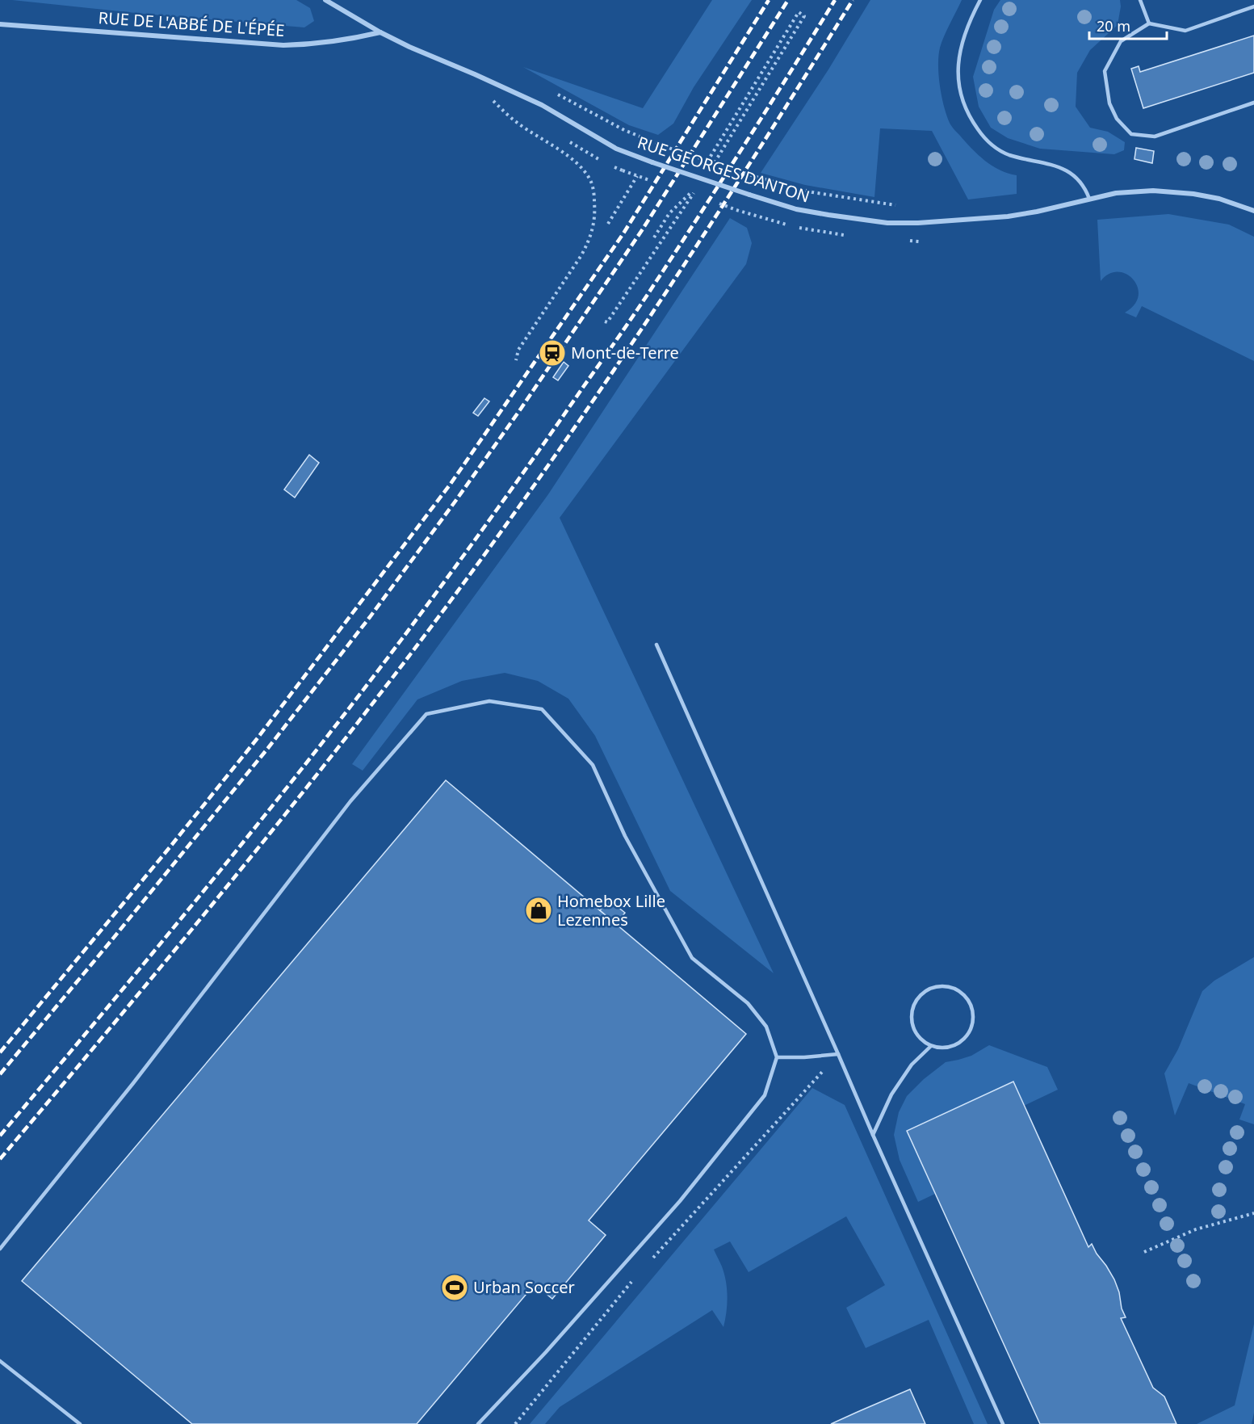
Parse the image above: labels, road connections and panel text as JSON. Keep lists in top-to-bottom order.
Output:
{
  "streets": {
    "street": ["RUE DE L'ABBÉ DE L'ÉPÉE", "RUE GEORGES DANTON"]
  },
  "crossings": [
    ["RUE DE L'ABBÉ DE L'ÉPÉE", "RUE GEORGES DANTON"]
  ],
  "places": {
    "station": ["Mont-de-Terre"],
    "shop": ["Homebox Lille Lezennes"],
    "sports": ["Urban Soccer"]
  },
  "scale_bar": "20 m"
}
